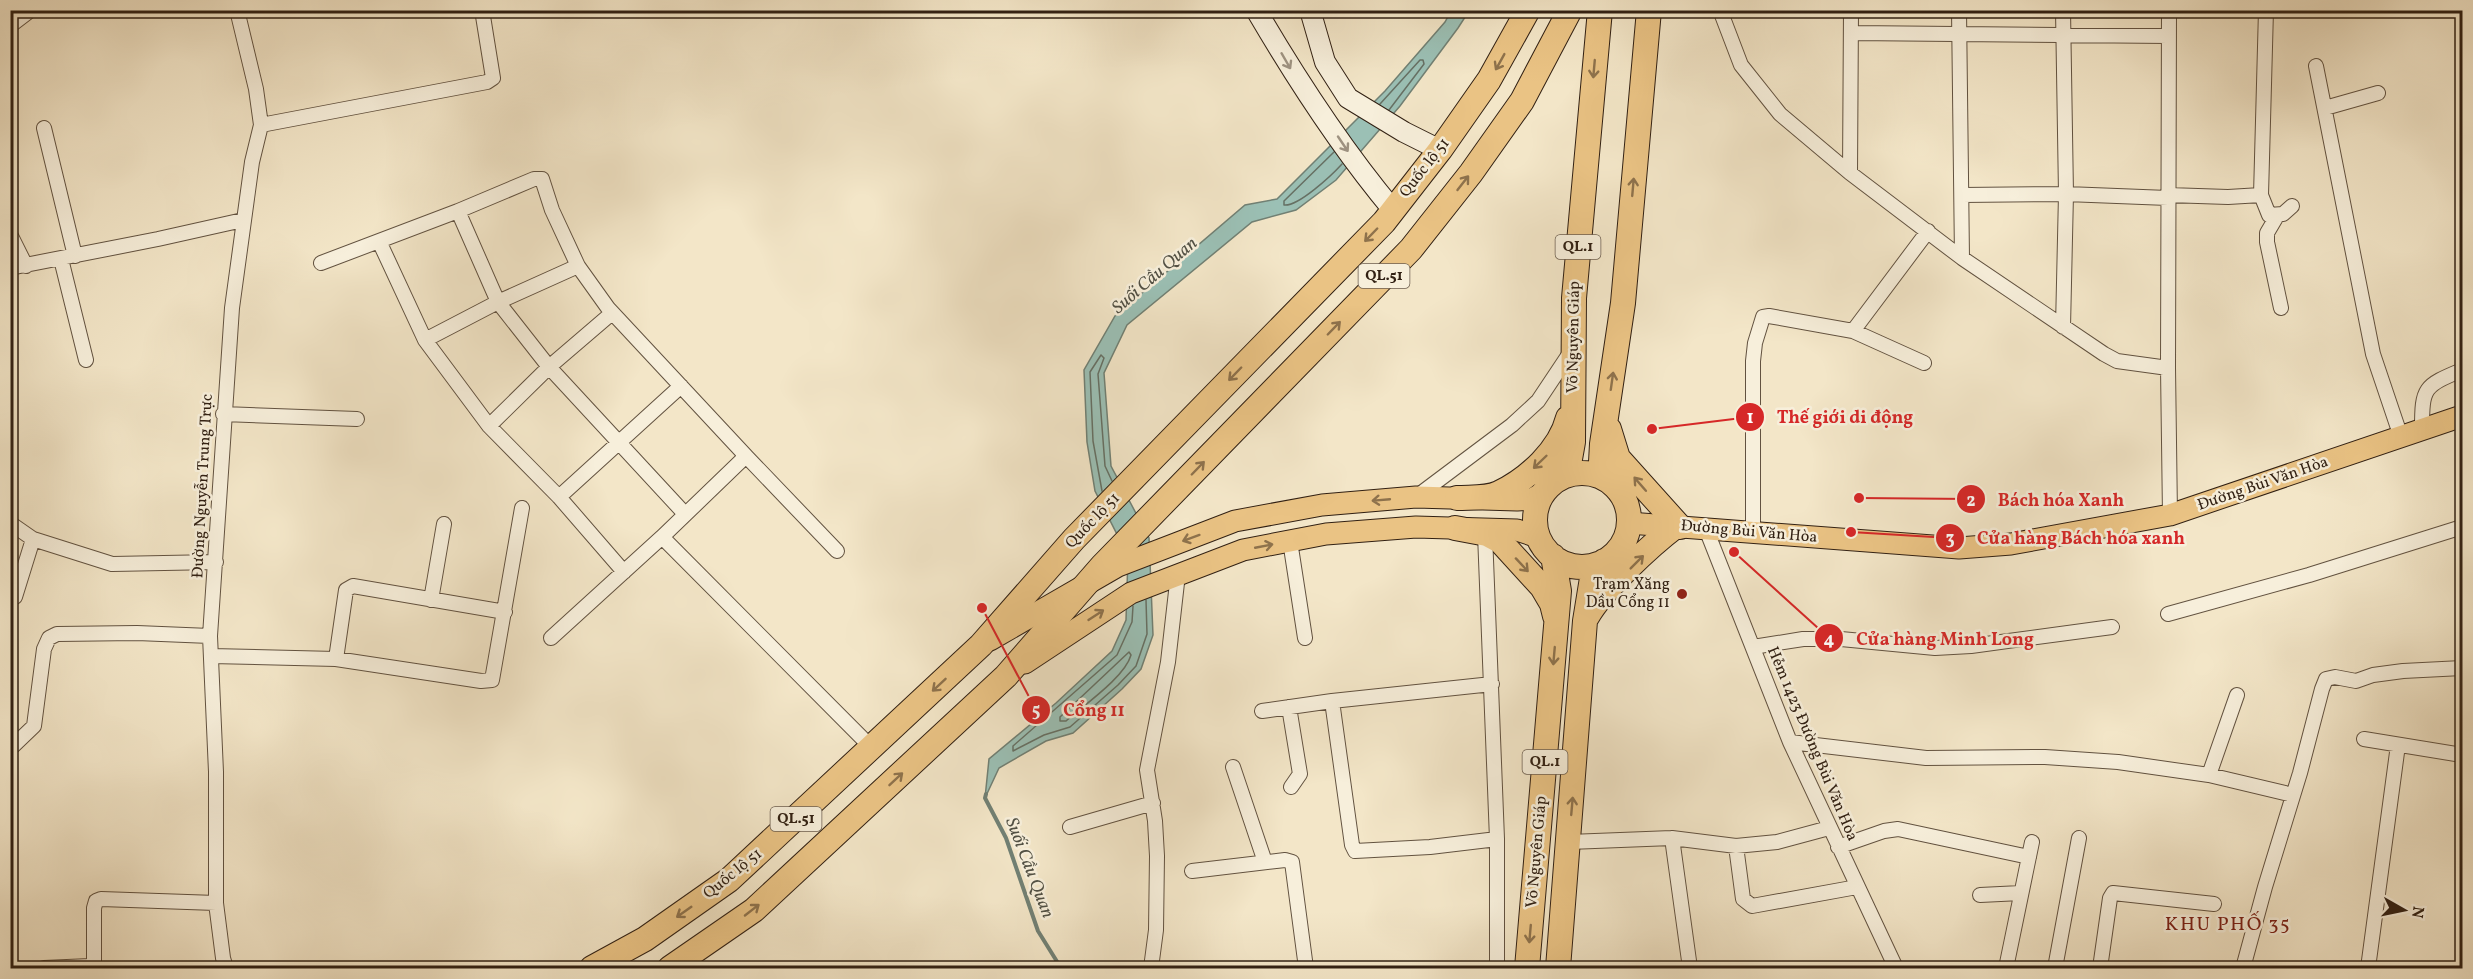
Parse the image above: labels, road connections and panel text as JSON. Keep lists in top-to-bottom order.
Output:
{
  "streets": {
    "highway": [
      "Quốc lộ 51",
      "QL.1",
      "QL.51",
      "Võ Nguyên Giáp"
    ],
    "main road": ["Đường Bùi Văn Hòa"],
    "street": ["Đường Nguyễn Trung Trực", "Hẻm 1423 Đường Bùi Văn Hòa"]
  },
  "crossings": [
    ["QL.1", "Võ Nguyên Giáp"],
    ["QL.1", "Đường Bùi Văn Hòa"],
    ["Võ Nguyên Giáp", "Đường Bùi Văn Hòa"],
    ["Đường Bùi Văn Hòa", "Hẻm 1423 Đường Bùi Văn Hòa"]
  ],
  "districts": ["KHU PHỐ 35"],
  "water": ["Suối Cầu Quan"],
  "places": [
    "Thế giới di động",
    "Bách hóa Xanh",
    "Cửa hàng Bách hóa xanh",
    "Cửa hàng Minh Long",
    "Trạm Xăng Dầu Cổng 11",
    "Cổng 11"
  ],
  "north": "right"
}
